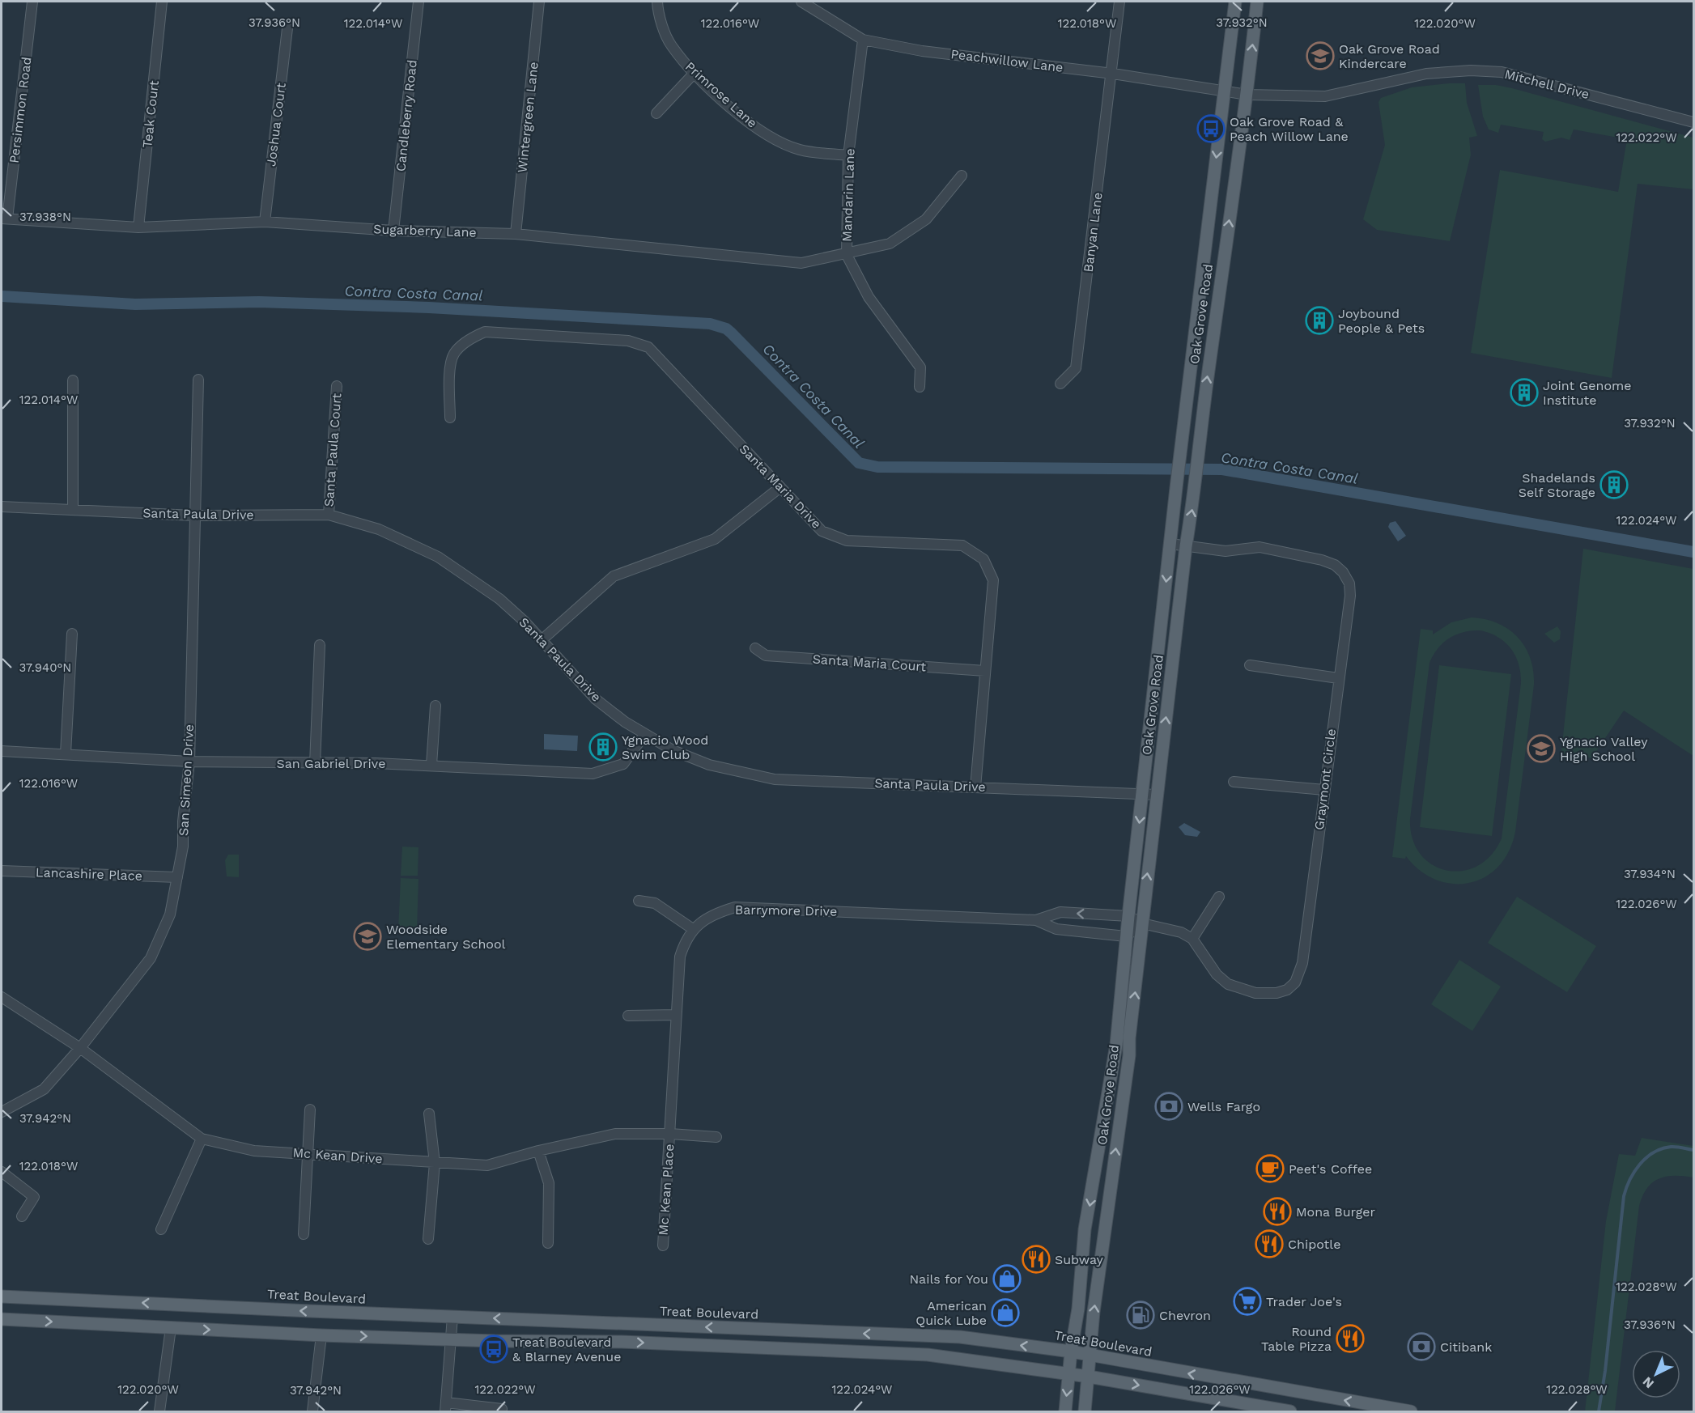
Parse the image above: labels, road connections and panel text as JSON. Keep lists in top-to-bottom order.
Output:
{
  "streets": {
    "main road": ["Oak Grove Road", "Treat Boulevard"],
    "street": [
      "Peachwillow Lane",
      "Mitchell Drive",
      "Primrose Lane",
      "Persimmon Road",
      "Teak Court",
      "Candleberry Road",
      "Wintergreen Lane",
      "Joshua Court",
      "Mandarin Lane",
      "Sugarberry Lane",
      "Banyan Lane",
      "Santa Paula Court",
      "Santa Maria Drive",
      "Santa Paula Drive",
      "Santa Maria Court",
      "San Gabriel Drive",
      "Graymont Circle",
      "San Simeon Drive",
      "Lancashire Place",
      "Barrymore Drive",
      "Mc Kean Drive",
      "Mc Kean Place"
    ]
  },
  "crossings": [
    ["Peachwillow Lane", "Mitchell Drive"],
    ["Peachwillow Lane", "Mandarin Lane"],
    ["Peachwillow Lane", "Banyan Lane"],
    ["Peachwillow Lane", "Oak Grove Road"],
    ["Mitchell Drive", "Oak Grove Road"],
    ["Primrose Lane", "Mandarin Lane"],
    ["Persimmon Road", "Sugarberry Lane"],
    ["Teak Court", "Sugarberry Lane"],
    ["Candleberry Road", "Sugarberry Lane"],
    ["Wintergreen Lane", "Sugarberry Lane"],
    ["Joshua Court", "Sugarberry Lane"],
    ["Mandarin Lane", "Sugarberry Lane"],
    ["Oak Grove Road", "Santa Paula Drive"],
    ["Oak Grove Road", "Graymont Circle"],
    ["Oak Grove Road", "Barrymore Drive"],
    ["Oak Grove Road", "Treat Boulevard"],
    ["Santa Paula Court", "Santa Paula Drive"],
    ["Santa Maria Drive", "Santa Paula Drive"],
    ["Santa Maria Drive", "Santa Maria Court"],
    ["Santa Paula Drive", "San Gabriel Drive"],
    ["Santa Paula Drive", "San Simeon Drive"],
    ["San Gabriel Drive", "San Simeon Drive"],
    ["San Simeon Drive", "Lancashire Place"],
    ["San Simeon Drive", "Mc Kean Drive"],
    ["Barrymore Drive", "Mc Kean Drive"],
    ["Barrymore Drive", "Mc Kean Place"],
    ["Mc Kean Drive", "Mc Kean Place"]
  ],
  "water": ["Contra Costa Canal"],
  "places": {
    "school or university": ["Oak Grove Road Kindercare", "Ygnacio Valley High School", "Woodside Elementary School"],
    "bus stop": ["Oak Grove Road & Peach Willow Lane", "Treat Boulevard & Blarney Avenue"],
    "building": [
      "Joybound People & Pets",
      "Joint Genome Institute",
      "Shadelands Self Storage",
      "Ygnacio Wood Swim Club"
    ],
    "bank": ["Wells Fargo", "Citibank"],
    "cafe": ["Peet's Coffee"],
    "restaurant": [
      "Mona Burger",
      "Chipotle",
      "Subway",
      "Round Table Pizza"
    ],
    "shop": ["Nails for You", "American Quick Lube"],
    "supermarket": ["Trader Joe's"],
    "fuel station": ["Chevron"]
  },
  "north": "bottom left",
  "coordinates": [
    "37.936°N",
    "37.932°N",
    "122.014°W",
    "122.016°W",
    "122.018°W",
    "122.020°W",
    "122.022°W",
    "37.938°N",
    "122.024°W",
    "37.940°N",
    "37.934°N",
    "122.026°W",
    "37.942°N",
    "122.028°W"
  ]
}
